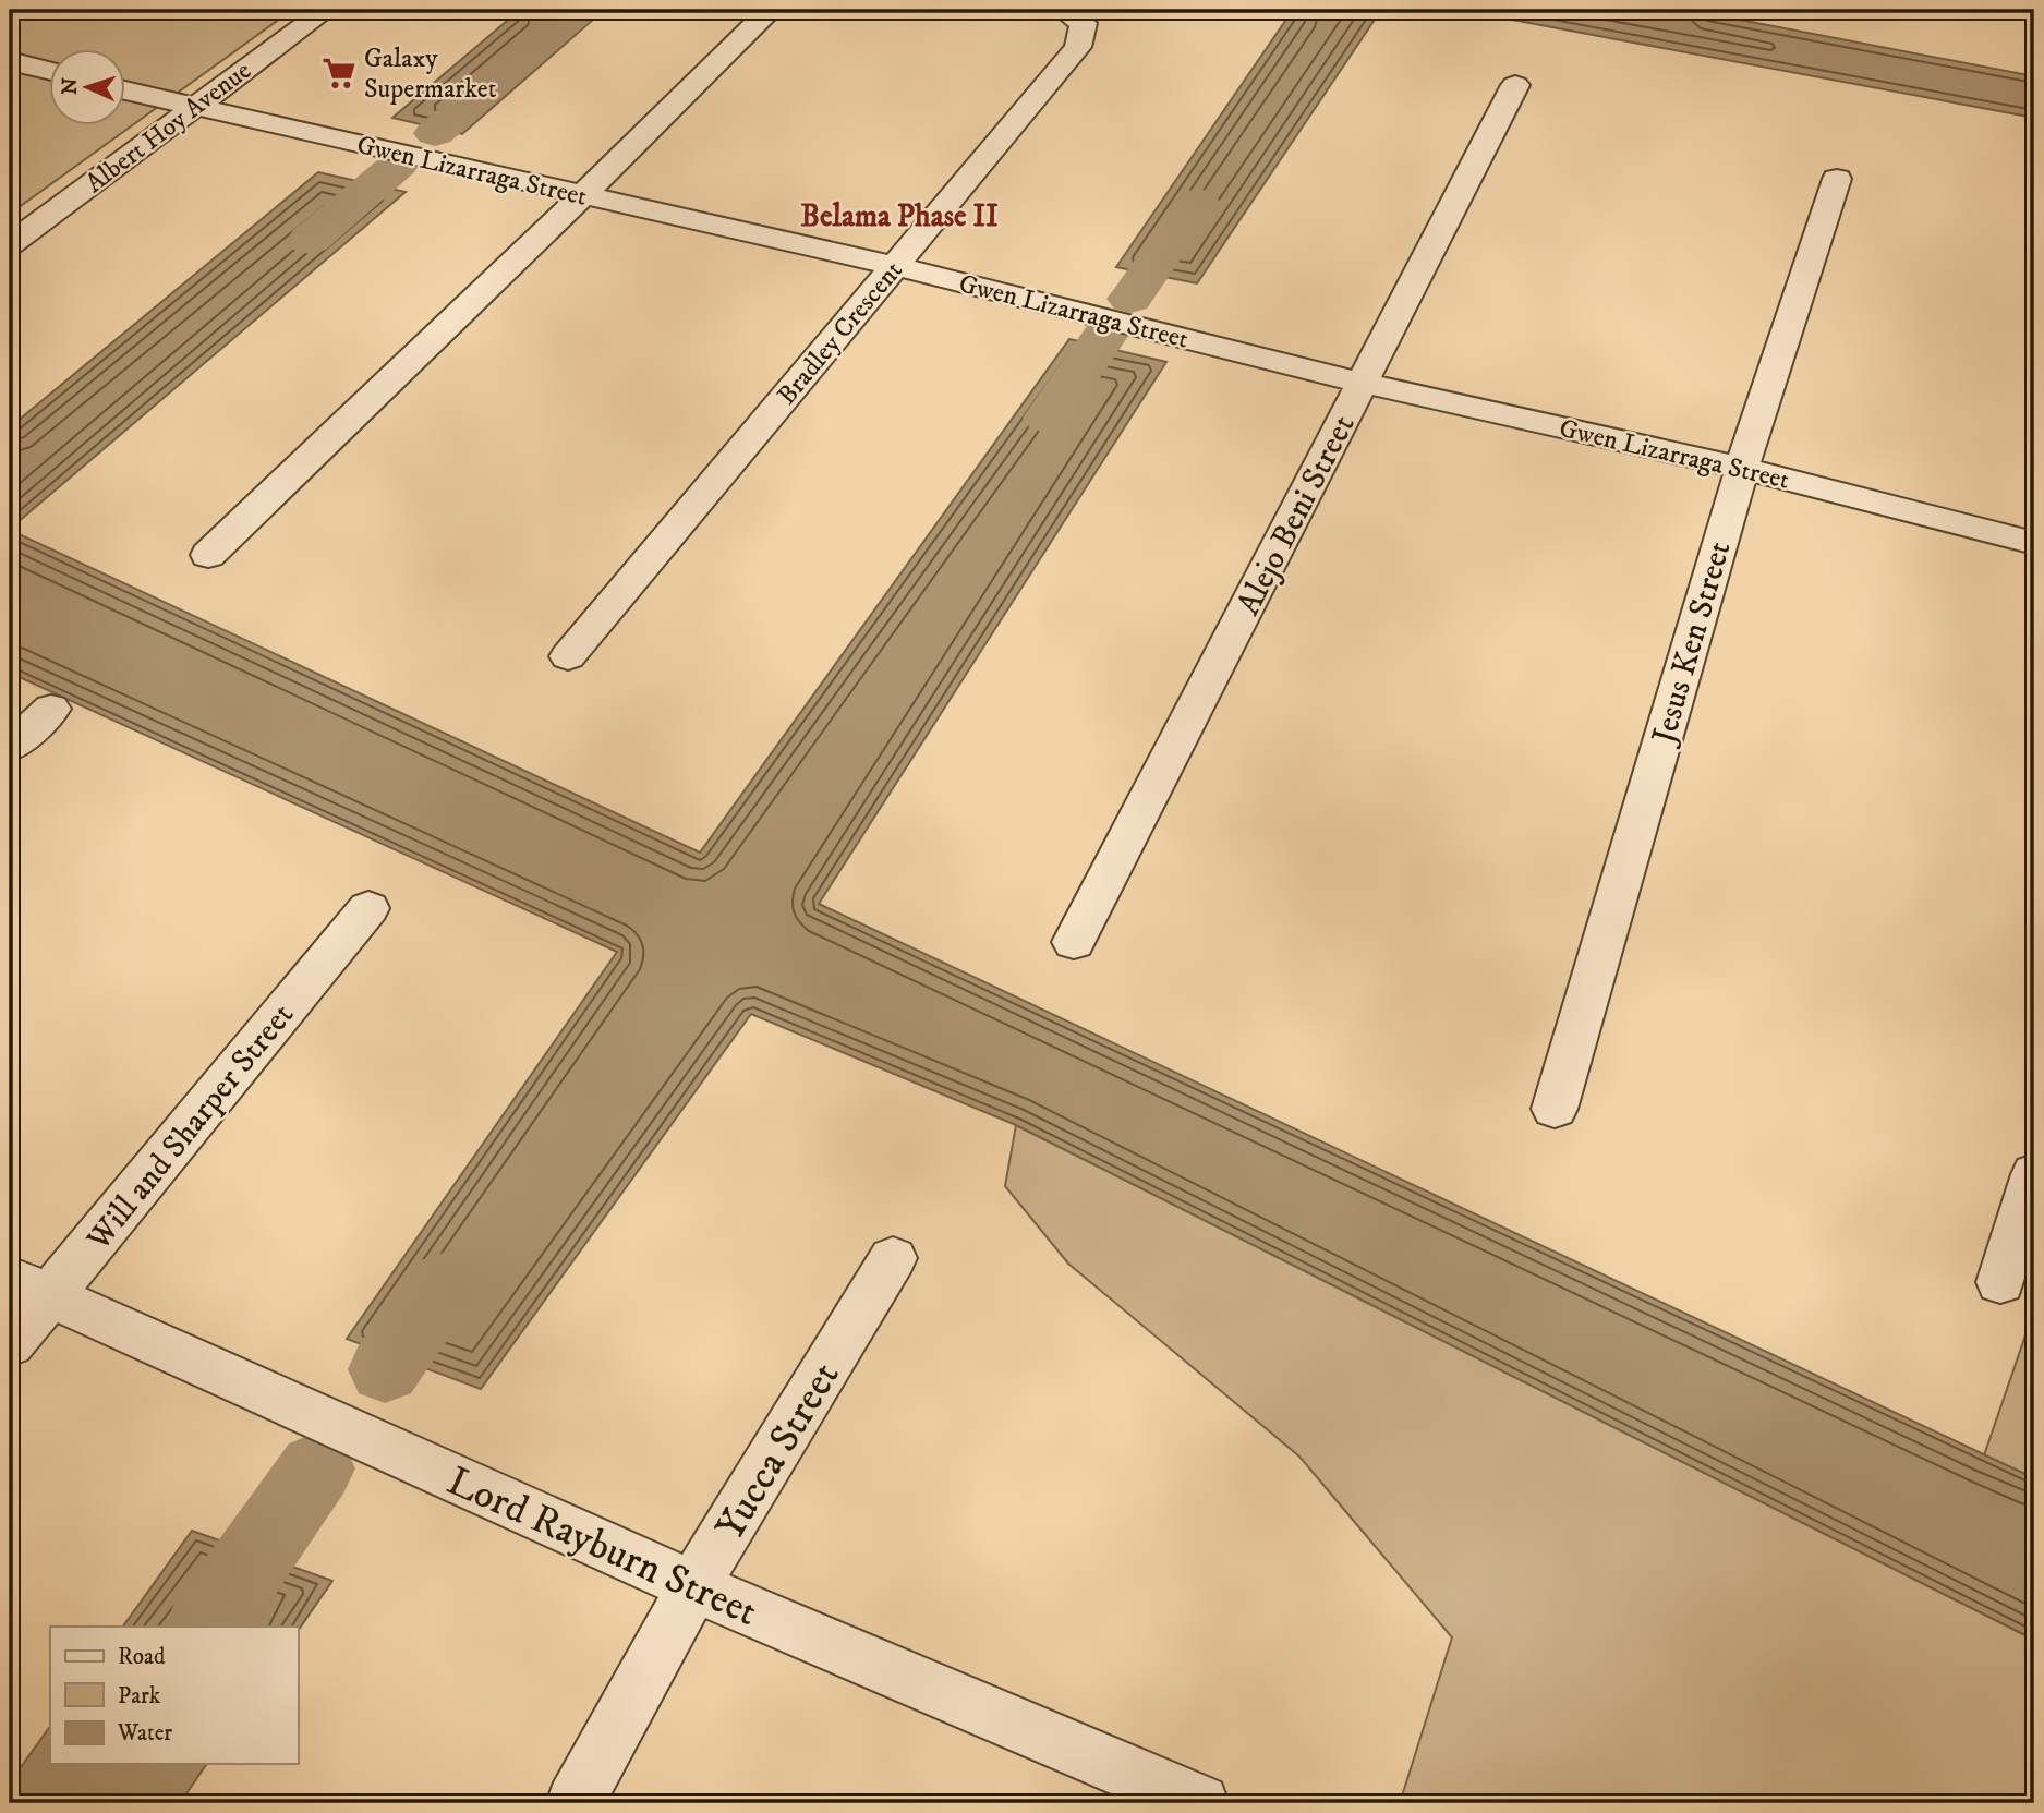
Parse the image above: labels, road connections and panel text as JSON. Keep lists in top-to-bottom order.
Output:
{
  "streets": {
    "street": [
      "Albert Hoy Avenue",
      "Gwen Lizarraga Street",
      "Bradley Crescent",
      "Alejo Beni Street",
      "Jesus Ken Street",
      "Will and Sharper Street",
      "Yucca Street",
      "Lord Rayburn Street"
    ]
  },
  "crossings": [
    ["Albert Hoy Avenue", "Gwen Lizarraga Street"],
    ["Gwen Lizarraga Street", "Bradley Crescent"],
    ["Gwen Lizarraga Street", "Alejo Beni Street"],
    ["Gwen Lizarraga Street", "Jesus Ken Street"],
    ["Will and Sharper Street", "Lord Rayburn Street"],
    ["Yucca Street", "Lord Rayburn Street"]
  ],
  "districts": ["Belama Phase II"],
  "places": {
    "supermarket": ["Galaxy Supermarket"]
  },
  "legend": ["Road", "Park", "Water"],
  "north": "left"
}
